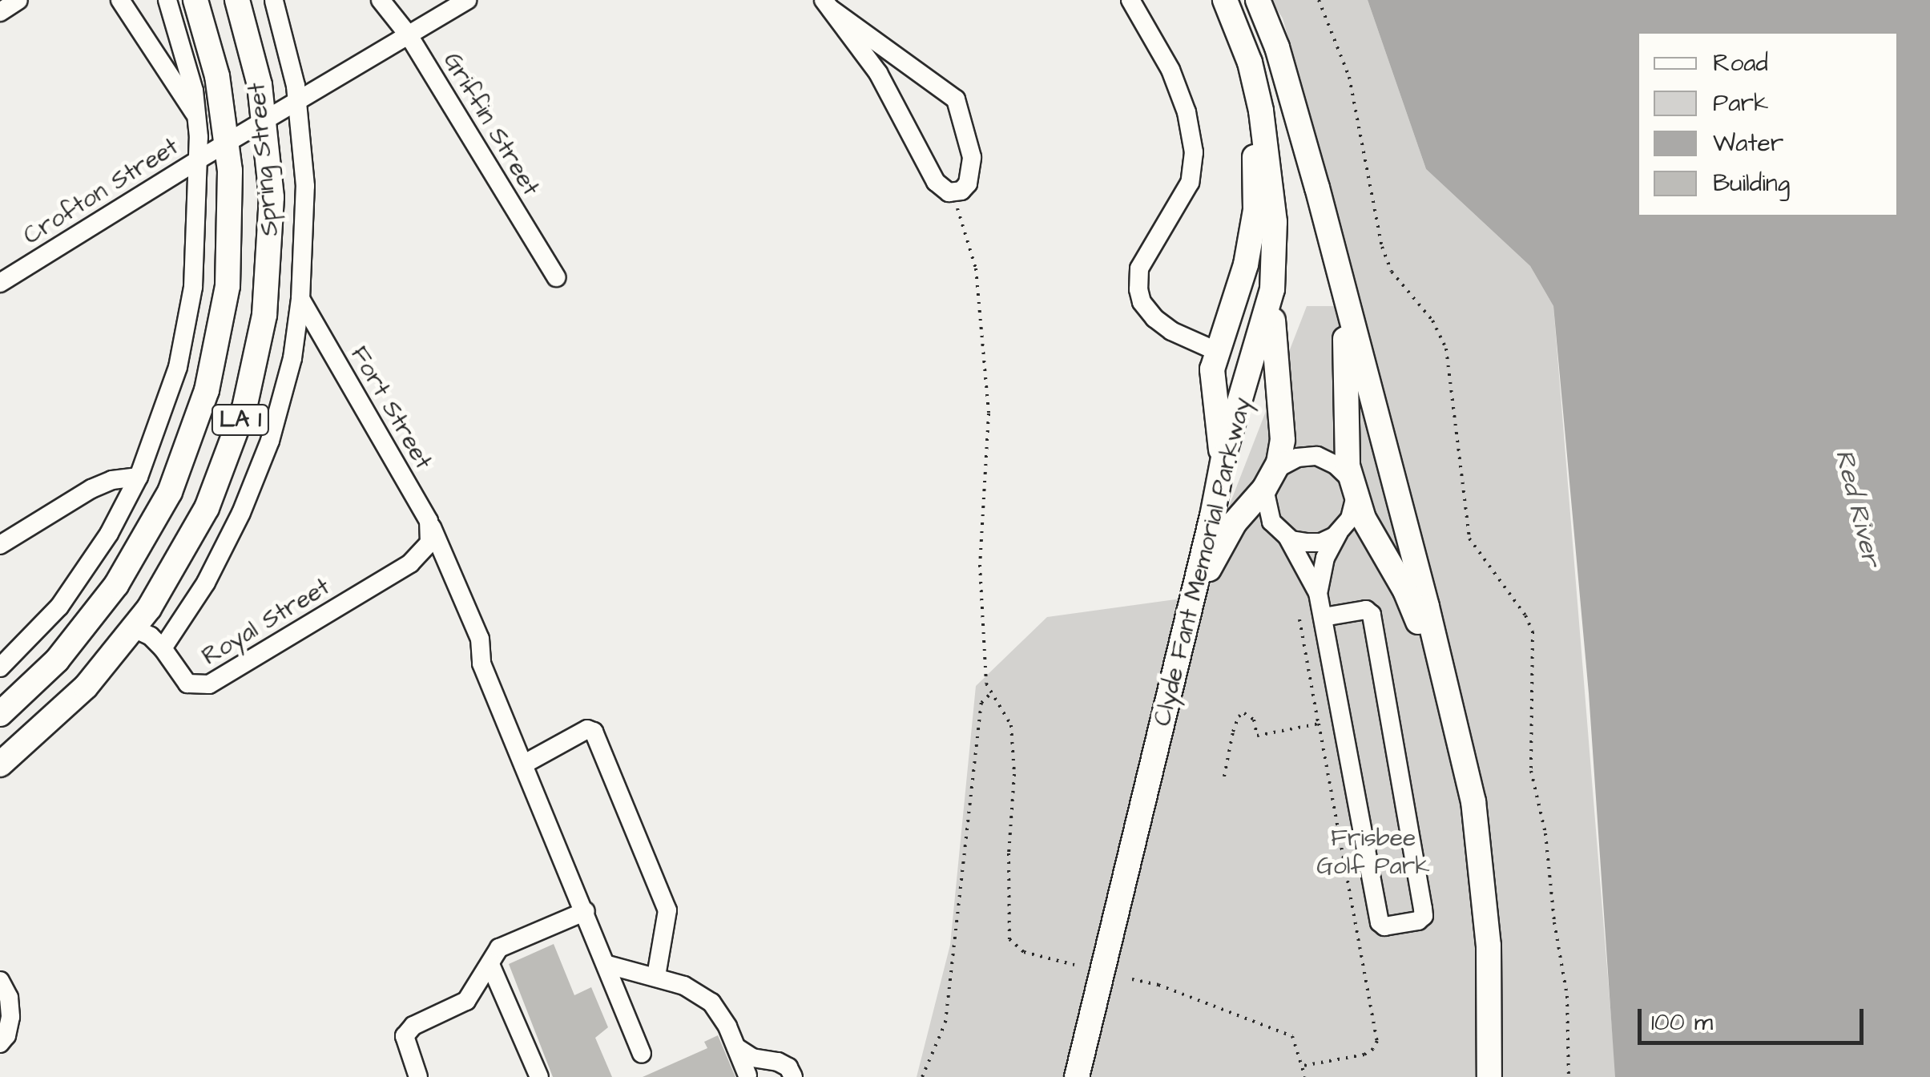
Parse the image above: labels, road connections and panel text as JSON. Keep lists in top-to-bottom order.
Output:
{
  "streets": {
    "main road": ["Spring Street", "LA 1", "Clyde Fant Memorial Parkway"],
    "street": [
      "Griffin Street",
      "Crofton Street",
      "Fort Street",
      "Royal Street"
    ]
  },
  "crossings": [
    ["Spring Street", "Crofton Street"],
    ["Spring Street", "Royal Street"],
    ["Fort Street", "Royal Street"]
  ],
  "water": ["Red River"],
  "parks": ["Frisbee Golf Park"],
  "legend": [
    "Road",
    "Park",
    "Water",
    "Building"
  ],
  "scale_bar": "100 m"
}
